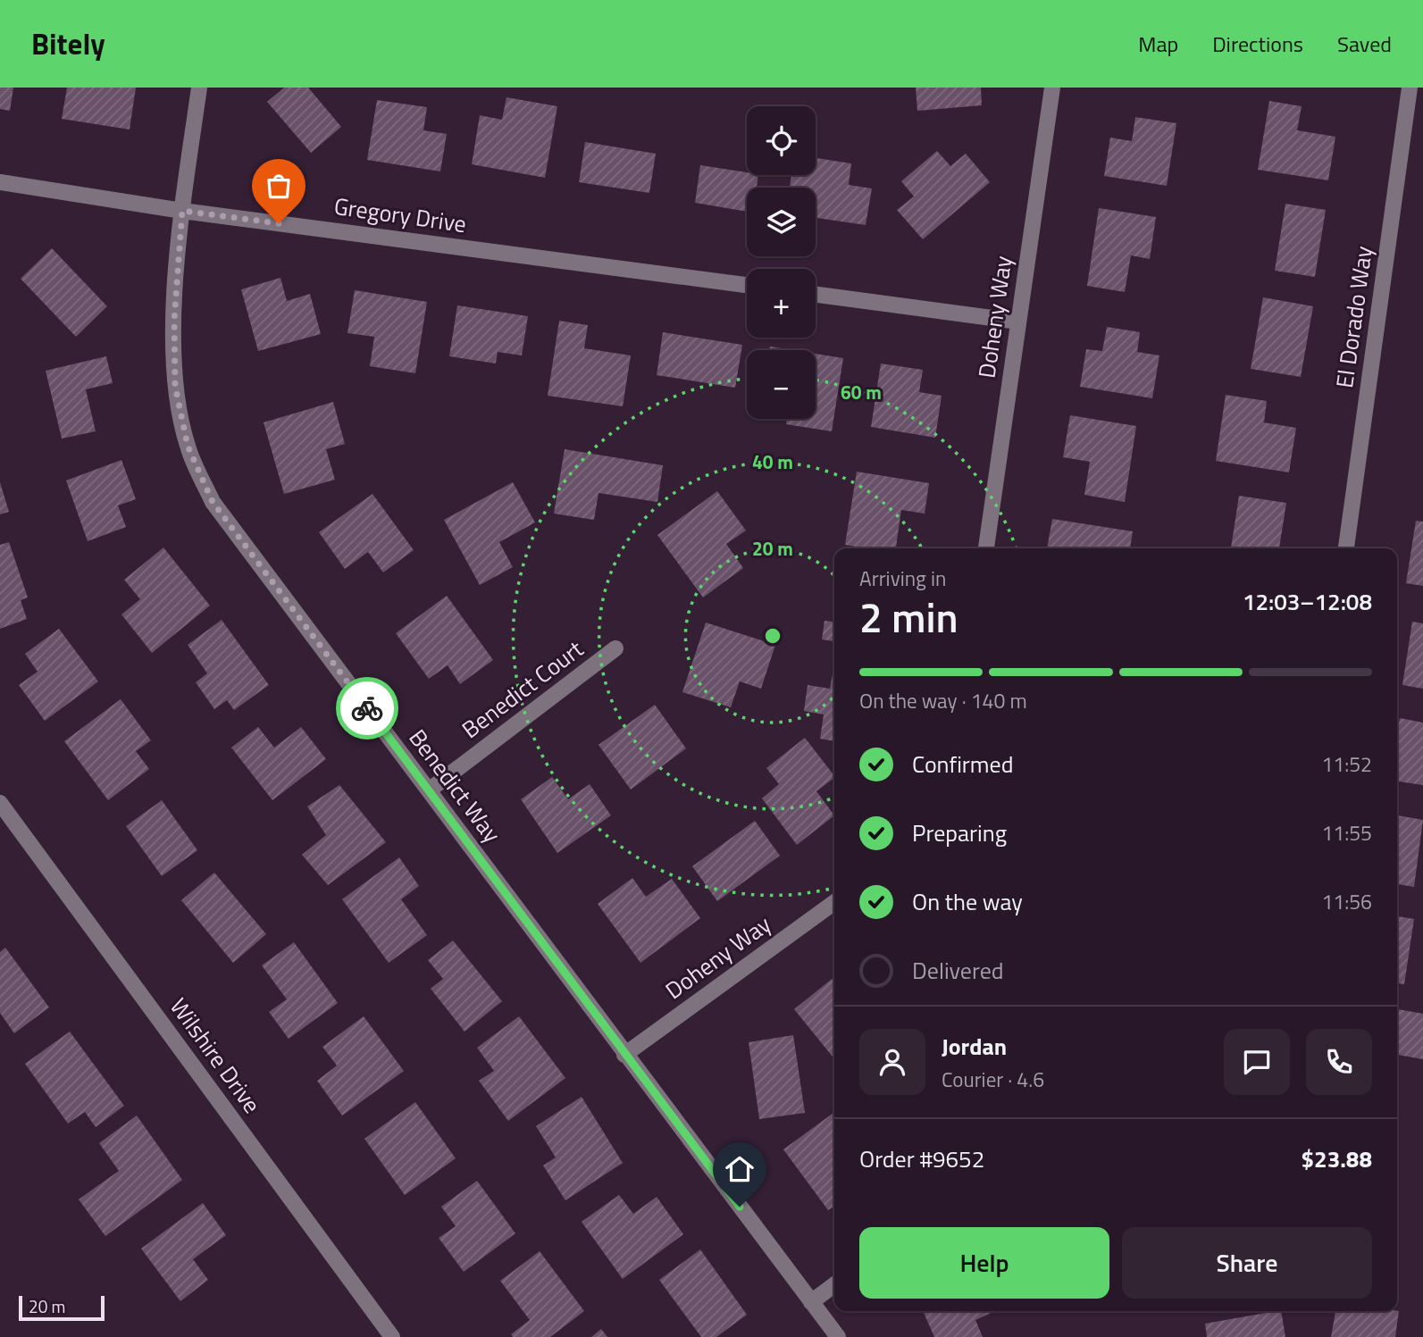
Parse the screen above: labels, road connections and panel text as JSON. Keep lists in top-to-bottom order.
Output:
{
  "streets": {
    "street": [
      "Gregory Drive",
      "Doheny Way",
      "El Dorado Way",
      "Benedict Court",
      "Benedict Way",
      "Wilshire Drive"
    ]
  },
  "crossings": [
    ["Gregory Drive", "Benedict Way"],
    ["Doheny Way", "Benedict Way"],
    ["Benedict Court", "Benedict Way"]
  ],
  "scale_bar": "20 m",
  "page": {
    "header": "Bitely",
    "nav": ["Map", "Directions", "Saved"],
    "map_buttons": ["+", "−"],
    "heading": ["2 min", "Arriving in", "12:03–12:08"],
    "panel": [
      "Jordan",
      "Courier · 4.6",
      "Order #9652",
      "$23.88"
    ],
    "bar": "On the way · 140 m",
    "list": [
      ["Confirmed", "11:52"],
      ["Preparing", "11:55"],
      ["On the way", "11:56"],
      "Delivered"
    ],
    "buttons": ["Help", "Share"],
    "scale": "20 m"
  },
  "rings": ["60 m", "40 m", "20 m"]
}
